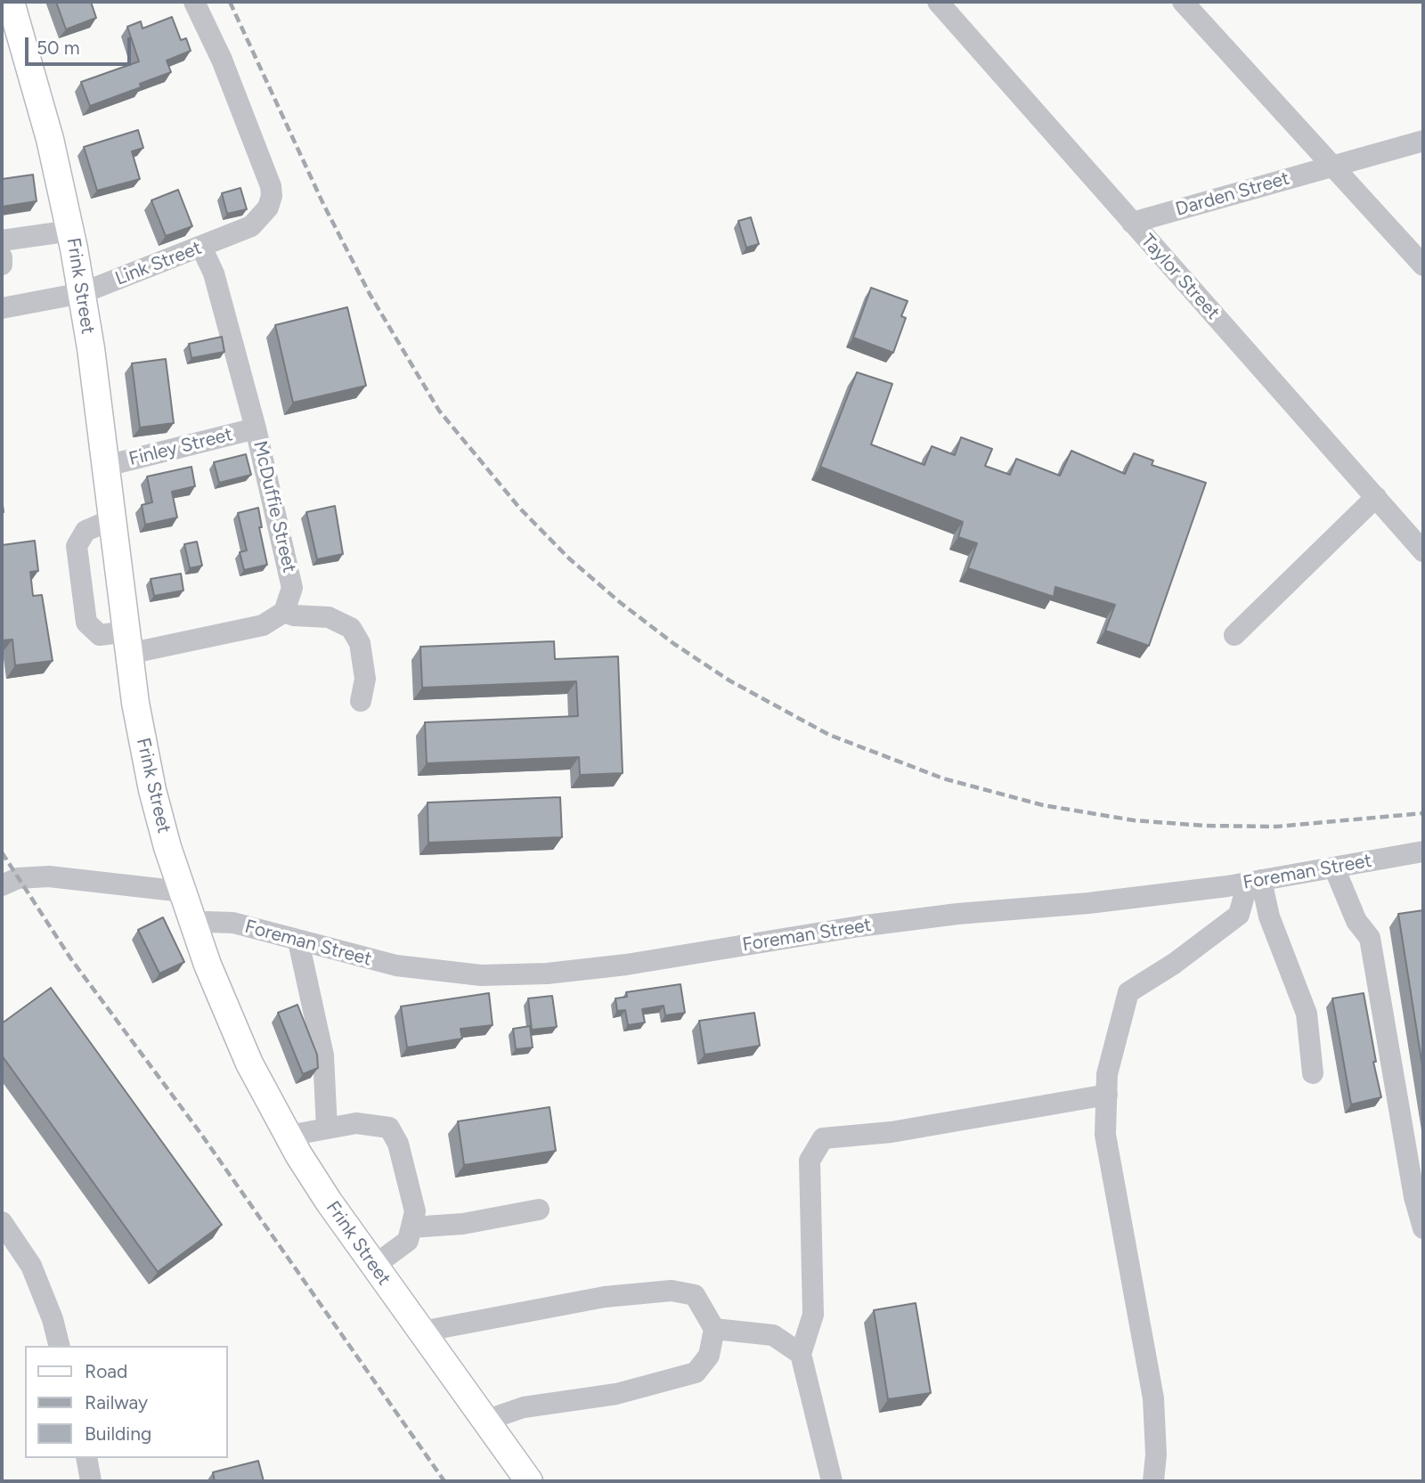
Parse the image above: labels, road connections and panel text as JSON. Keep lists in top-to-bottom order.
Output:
{
  "streets": {
    "main road": ["Frink Street"],
    "street": [
      "Darden Street",
      "Link Street",
      "Taylor Street",
      "Finley Street",
      "McDuffie Street",
      "Foreman Street"
    ]
  },
  "crossings": [
    ["Darden Street", "Taylor Street"],
    ["Link Street", "Frink Street"],
    ["Link Street", "McDuffie Street"],
    ["Frink Street", "Finley Street"],
    ["Frink Street", "Foreman Street"],
    ["Finley Street", "McDuffie Street"]
  ],
  "legend": ["Road", "Railway", "Building"],
  "scale_bar": "50 m"
}
